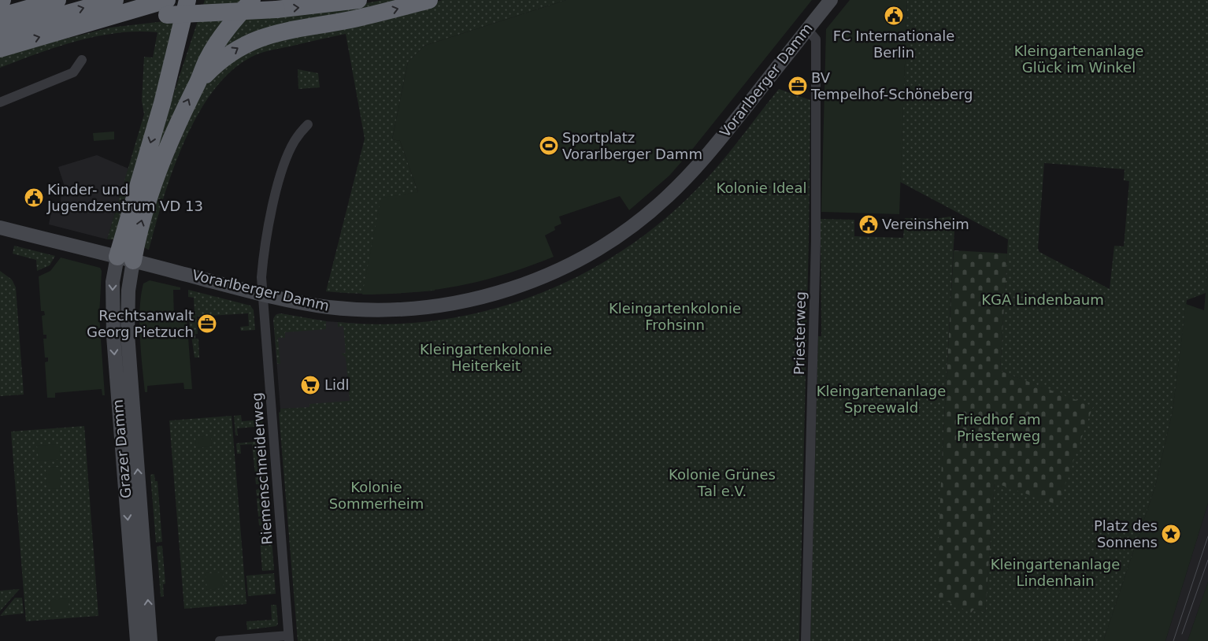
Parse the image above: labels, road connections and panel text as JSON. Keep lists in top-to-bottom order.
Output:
{
  "streets": {
    "street": [
      "Vorarlberger Damm",
      "Priesterweg",
      "Grazer Damm",
      "Riemenschneiderweg"
    ]
  },
  "crossings": [
    ["Vorarlberger Damm", "Priesterweg"],
    ["Vorarlberger Damm", "Grazer Damm"],
    ["Vorarlberger Damm", "Riemenschneiderweg"]
  ],
  "parks": [
    "Kleingartenanlage Glück im Winkel",
    "Kolonie Ideal",
    "KGA Lindenbaum",
    "Kleingartenkolonie Frohsinn",
    "Kleingartenkolonie Heiterkeit",
    "Kleingartenanlage Spreewald",
    "Friedhof am Priesterweg",
    "Kolonie Grünes Tal e.V.",
    "Kolonie Sommerheim",
    "Kleingartenanlage Lindenhain"
  ],
  "places": {
    "public building": ["FC Internationale Berlin", "Kinder- und Jugendzentrum VD 13", "Vereinsheim"],
    "office": ["BV Tempelhof-Schöneberg", "Rechtsanwalt Georg Pietzuch"],
    "sports": ["Sportplatz Vorarlberger Damm"],
    "supermarket": ["Lidl"],
    "place": ["Platz des Sonnens"]
  }
}
